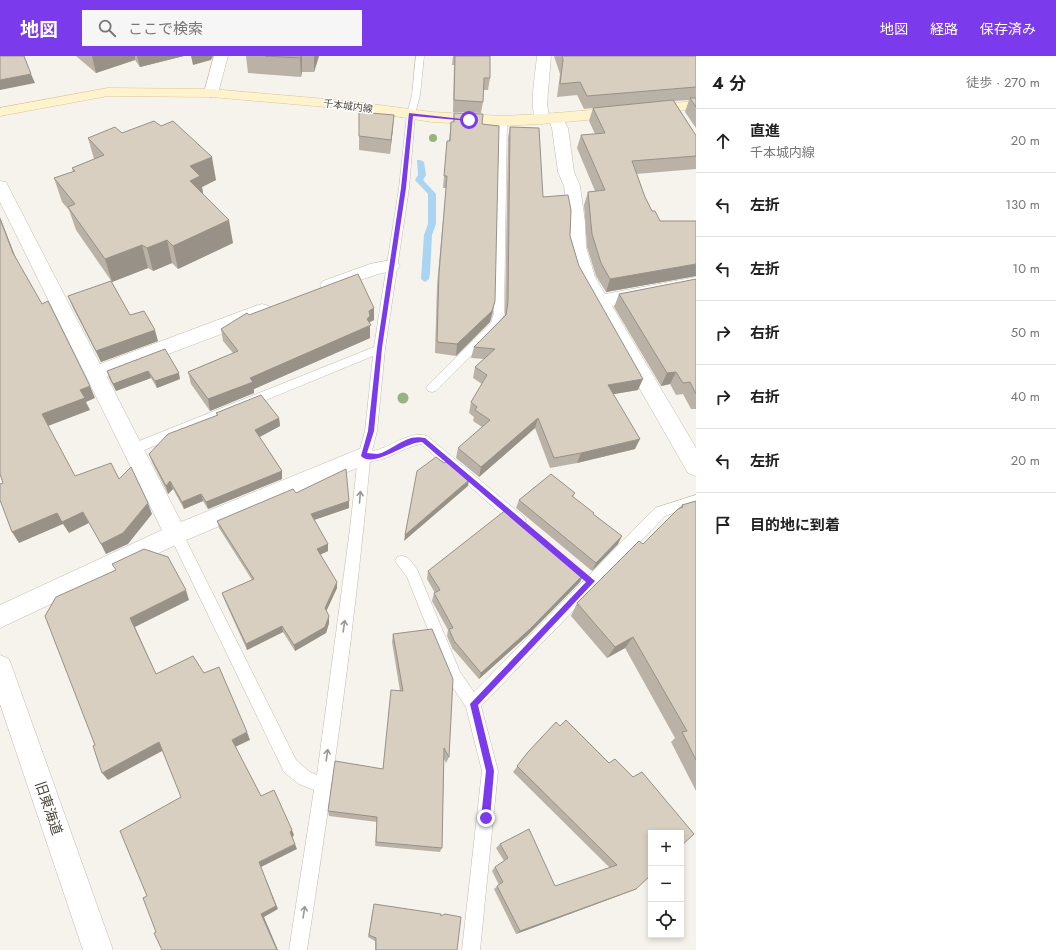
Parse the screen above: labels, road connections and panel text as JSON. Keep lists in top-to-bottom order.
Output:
{
  "streets": {
    "main road": ["千本城内線"],
    "street": ["旧東海道"]
  },
  "page": {
    "header": "地図",
    "search": "ここで検索",
    "nav": ["地図", "経路", "保存済み"],
    "heading": ["4 分", "徒歩 · 270 m"],
    "list": [
      ["直進", "千本城内線", "20 m"],
      ["左折", "130 m"],
      ["左折", "10 m"],
      ["右折", "50 m"],
      ["右折", "40 m"],
      ["左折", "20 m"],
      "目的地に到着"
    ],
    "map_buttons": ["+", "−"]
  }
}
